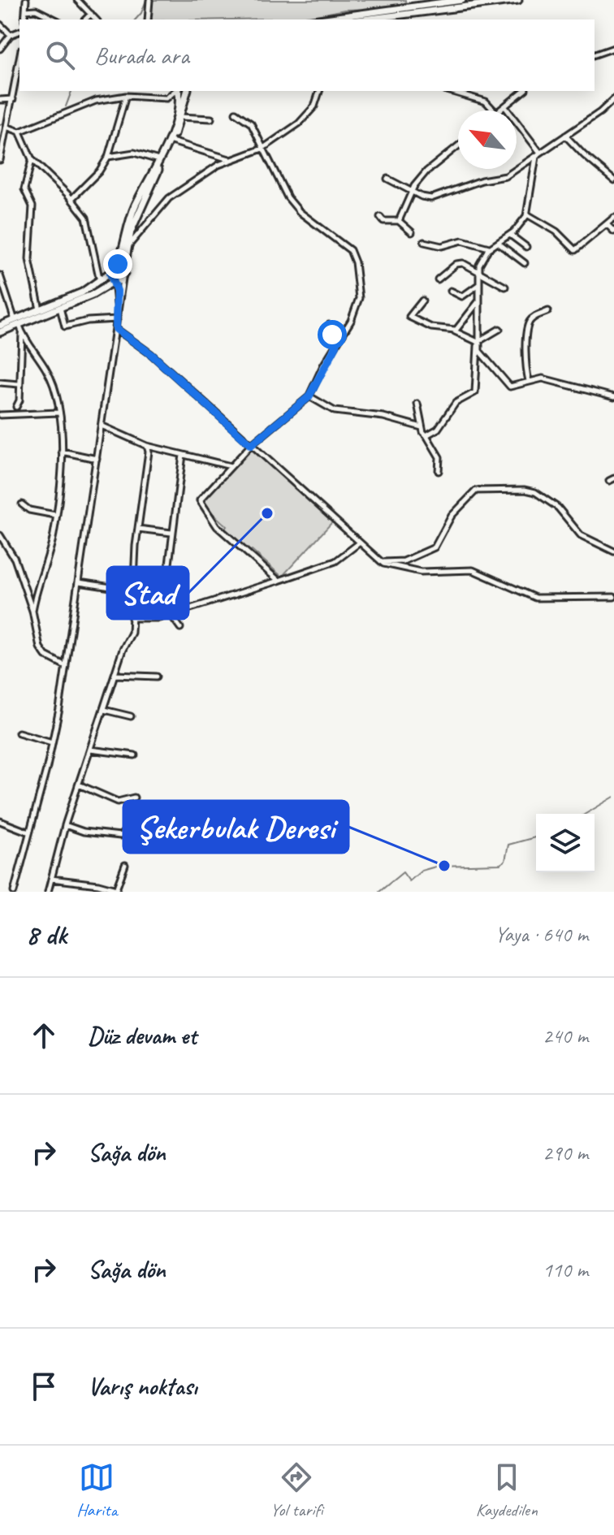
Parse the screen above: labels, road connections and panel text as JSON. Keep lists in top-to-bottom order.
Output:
{
  "places": ["Stad", "Şekerbulak Deresi"],
  "north": "top left",
  "page": {
    "search": "Burada ara",
    "heading": ["8 dk", "Yaya · 640 m"],
    "list": [
      ["Düz devam et", "240 m"],
      ["Sağa dön", "290 m"],
      ["Sağa dön", "110 m"],
      "Varış noktası"
    ],
    "nav": ["Harita", "Yol tarifi", "Kaydedilen"]
  }
}
